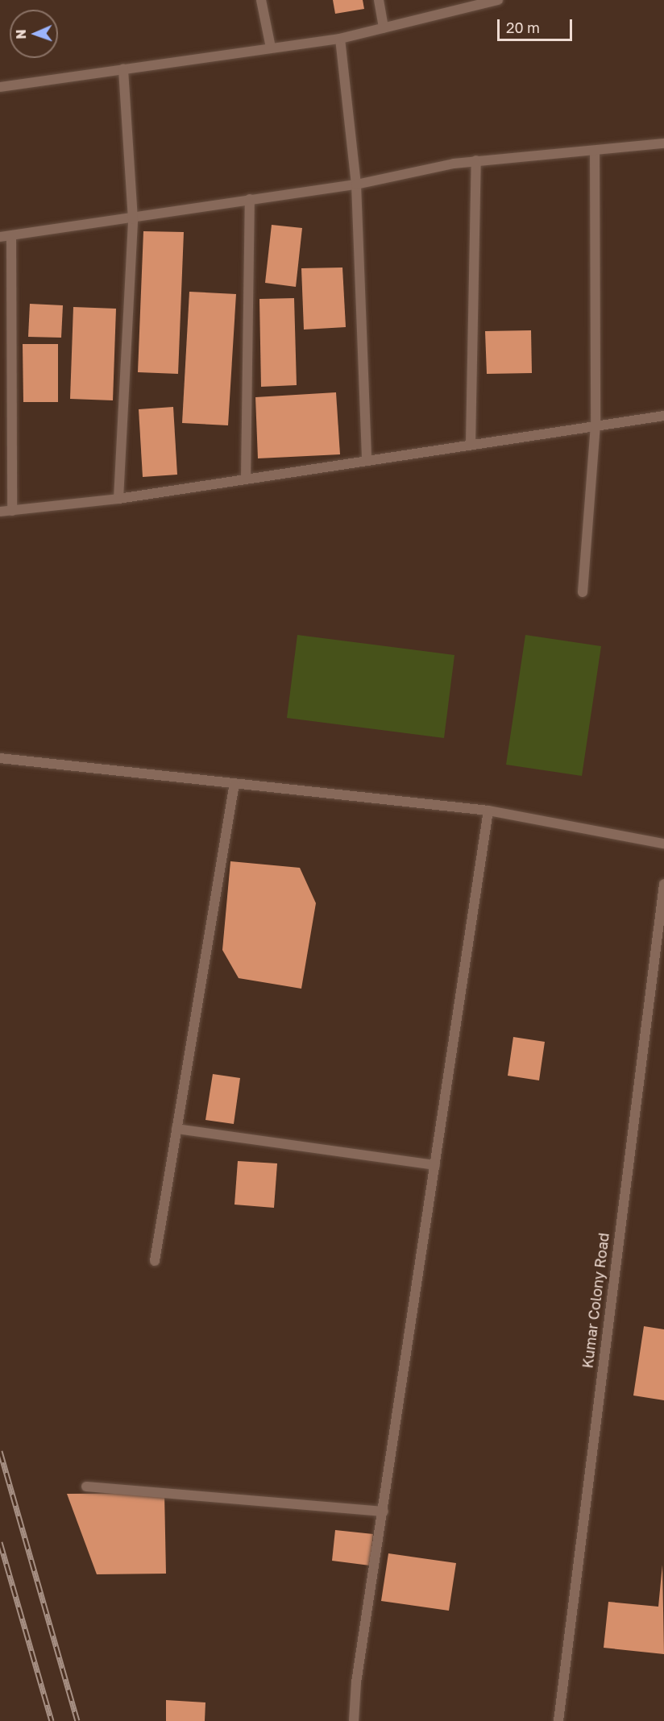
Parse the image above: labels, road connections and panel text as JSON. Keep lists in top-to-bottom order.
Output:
{
  "streets": {
    "street": ["Kumar Colony Road"]
  },
  "scale_bar": "20 m",
  "north": "left"
}
